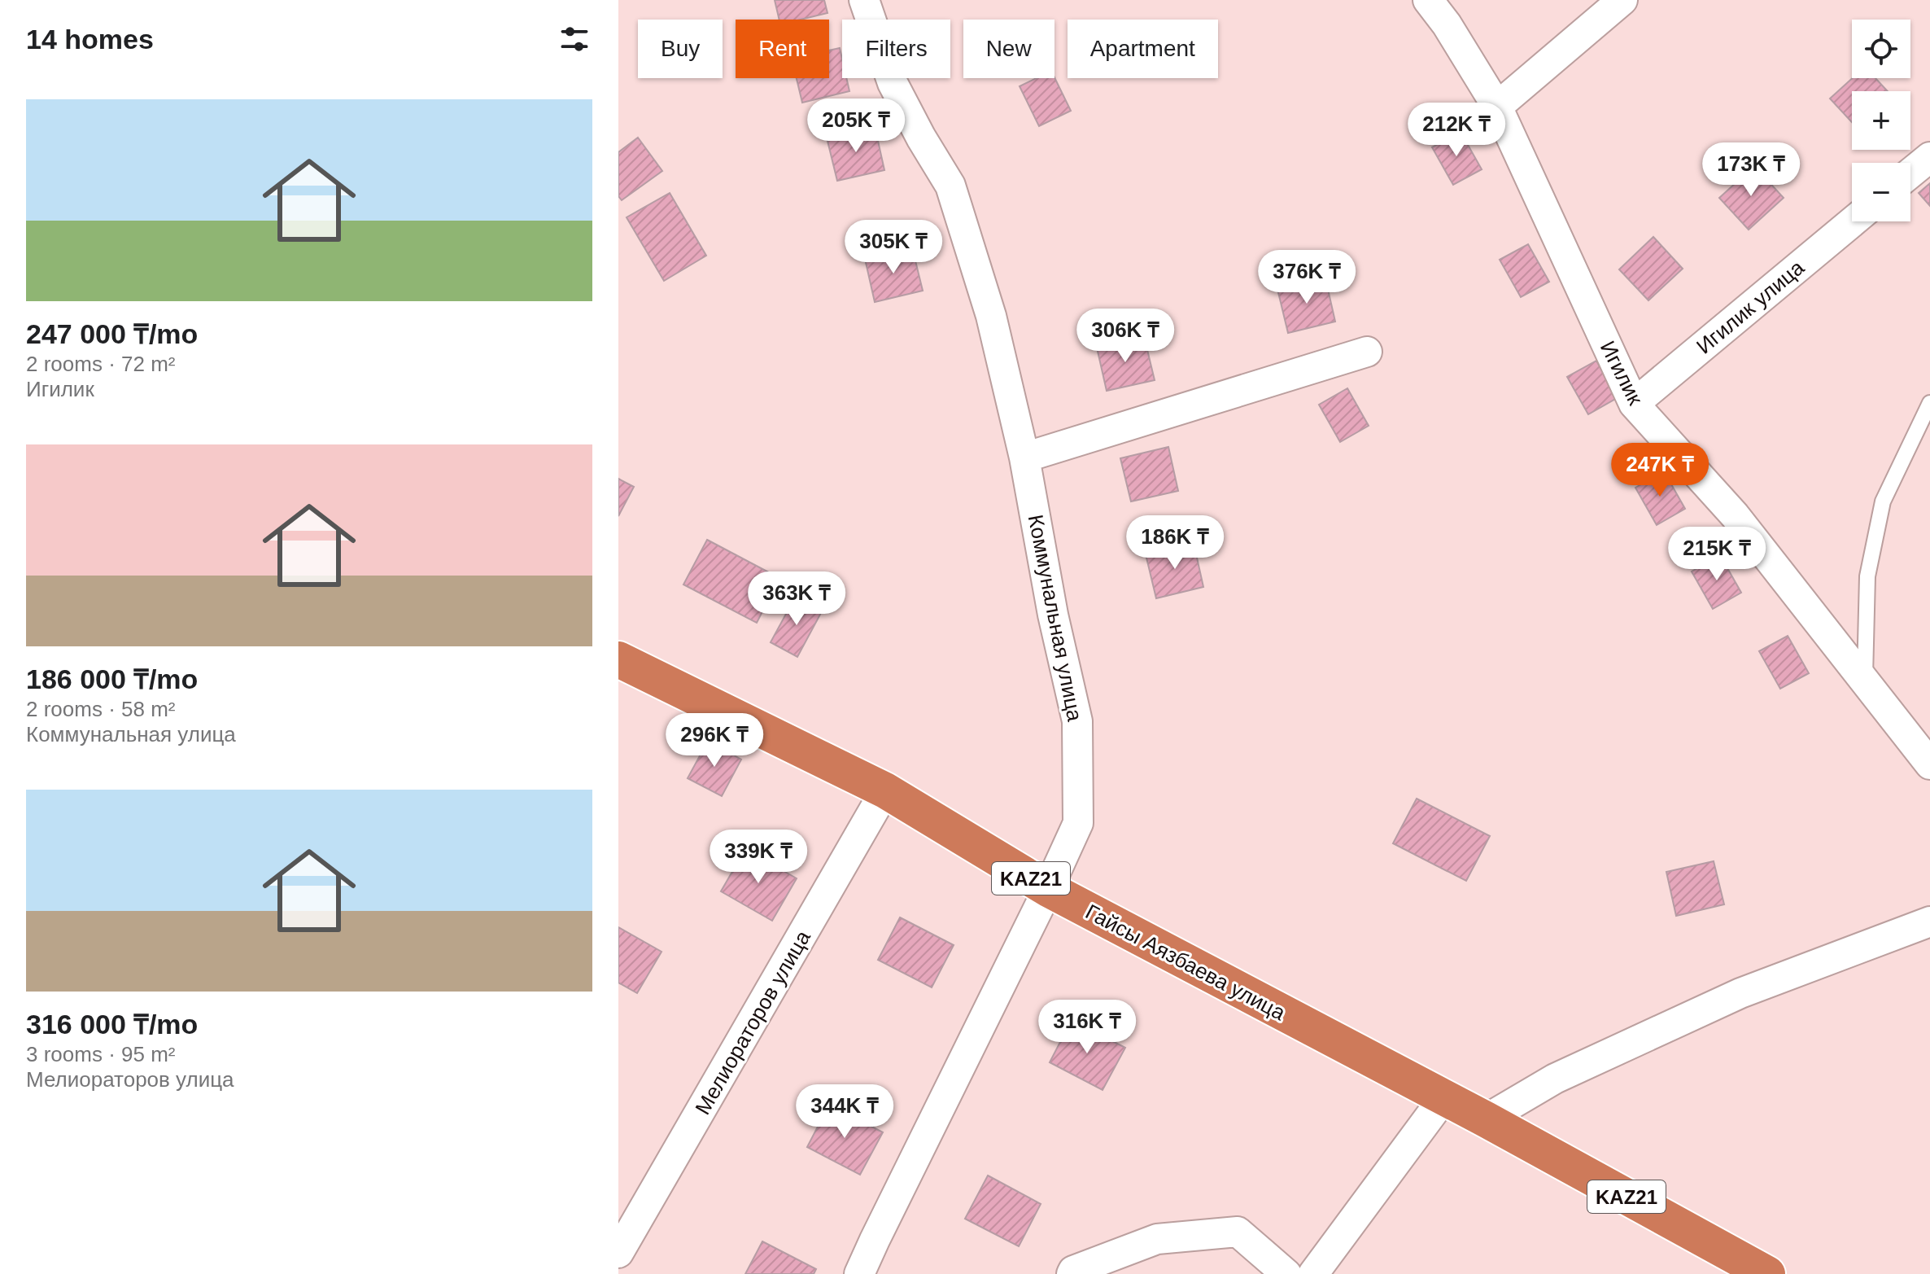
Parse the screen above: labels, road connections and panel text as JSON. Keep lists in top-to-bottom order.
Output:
{
  "streets": {
    "highway": ["KAZ21", "Гайсы Аязбаева улица"],
    "street": [
      "Игилик улица",
      "Игилик",
      "Коммунальная улица",
      "Мелиораторов улица"
    ]
  },
  "crossings": [
    ["Игилик улица", "Игилик"],
    ["Коммунальная улица", "Гайсы Аязбаева улица"],
    ["KAZ21", "Гайсы Аязбаева улица"],
    ["Гайсы Аязбаева улица", "Мелиораторов улица"]
  ],
  "page": {
    "heading": "14 homes",
    "map_buttons": ["+", "−"],
    "chip": [
      "Buy",
      "Rent",
      "Filters",
      "New",
      "Apartment"
    ],
    "list": [
      {
        "name": "247 000 ₸/mo",
        "note": "2 rooms · 72 m² · Игилик"
      },
      {
        "name": "186 000 ₸/mo",
        "note": "2 rooms · 58 m² · Коммунальная улица"
      },
      {
        "name": "316 000 ₸/mo",
        "note": "3 rooms · 95 m² · Мелиораторов улица"
      }
    ],
    "price": [
      "205K ₸",
      "212K ₸",
      "173K ₸",
      "305K ₸",
      "376K ₸",
      "306K ₸",
      "247K ₸",
      "186K ₸",
      "215K ₸",
      "363K ₸",
      "296K ₸",
      "339K ₸",
      "316K ₸",
      "344K ₸"
    ]
  }
}
